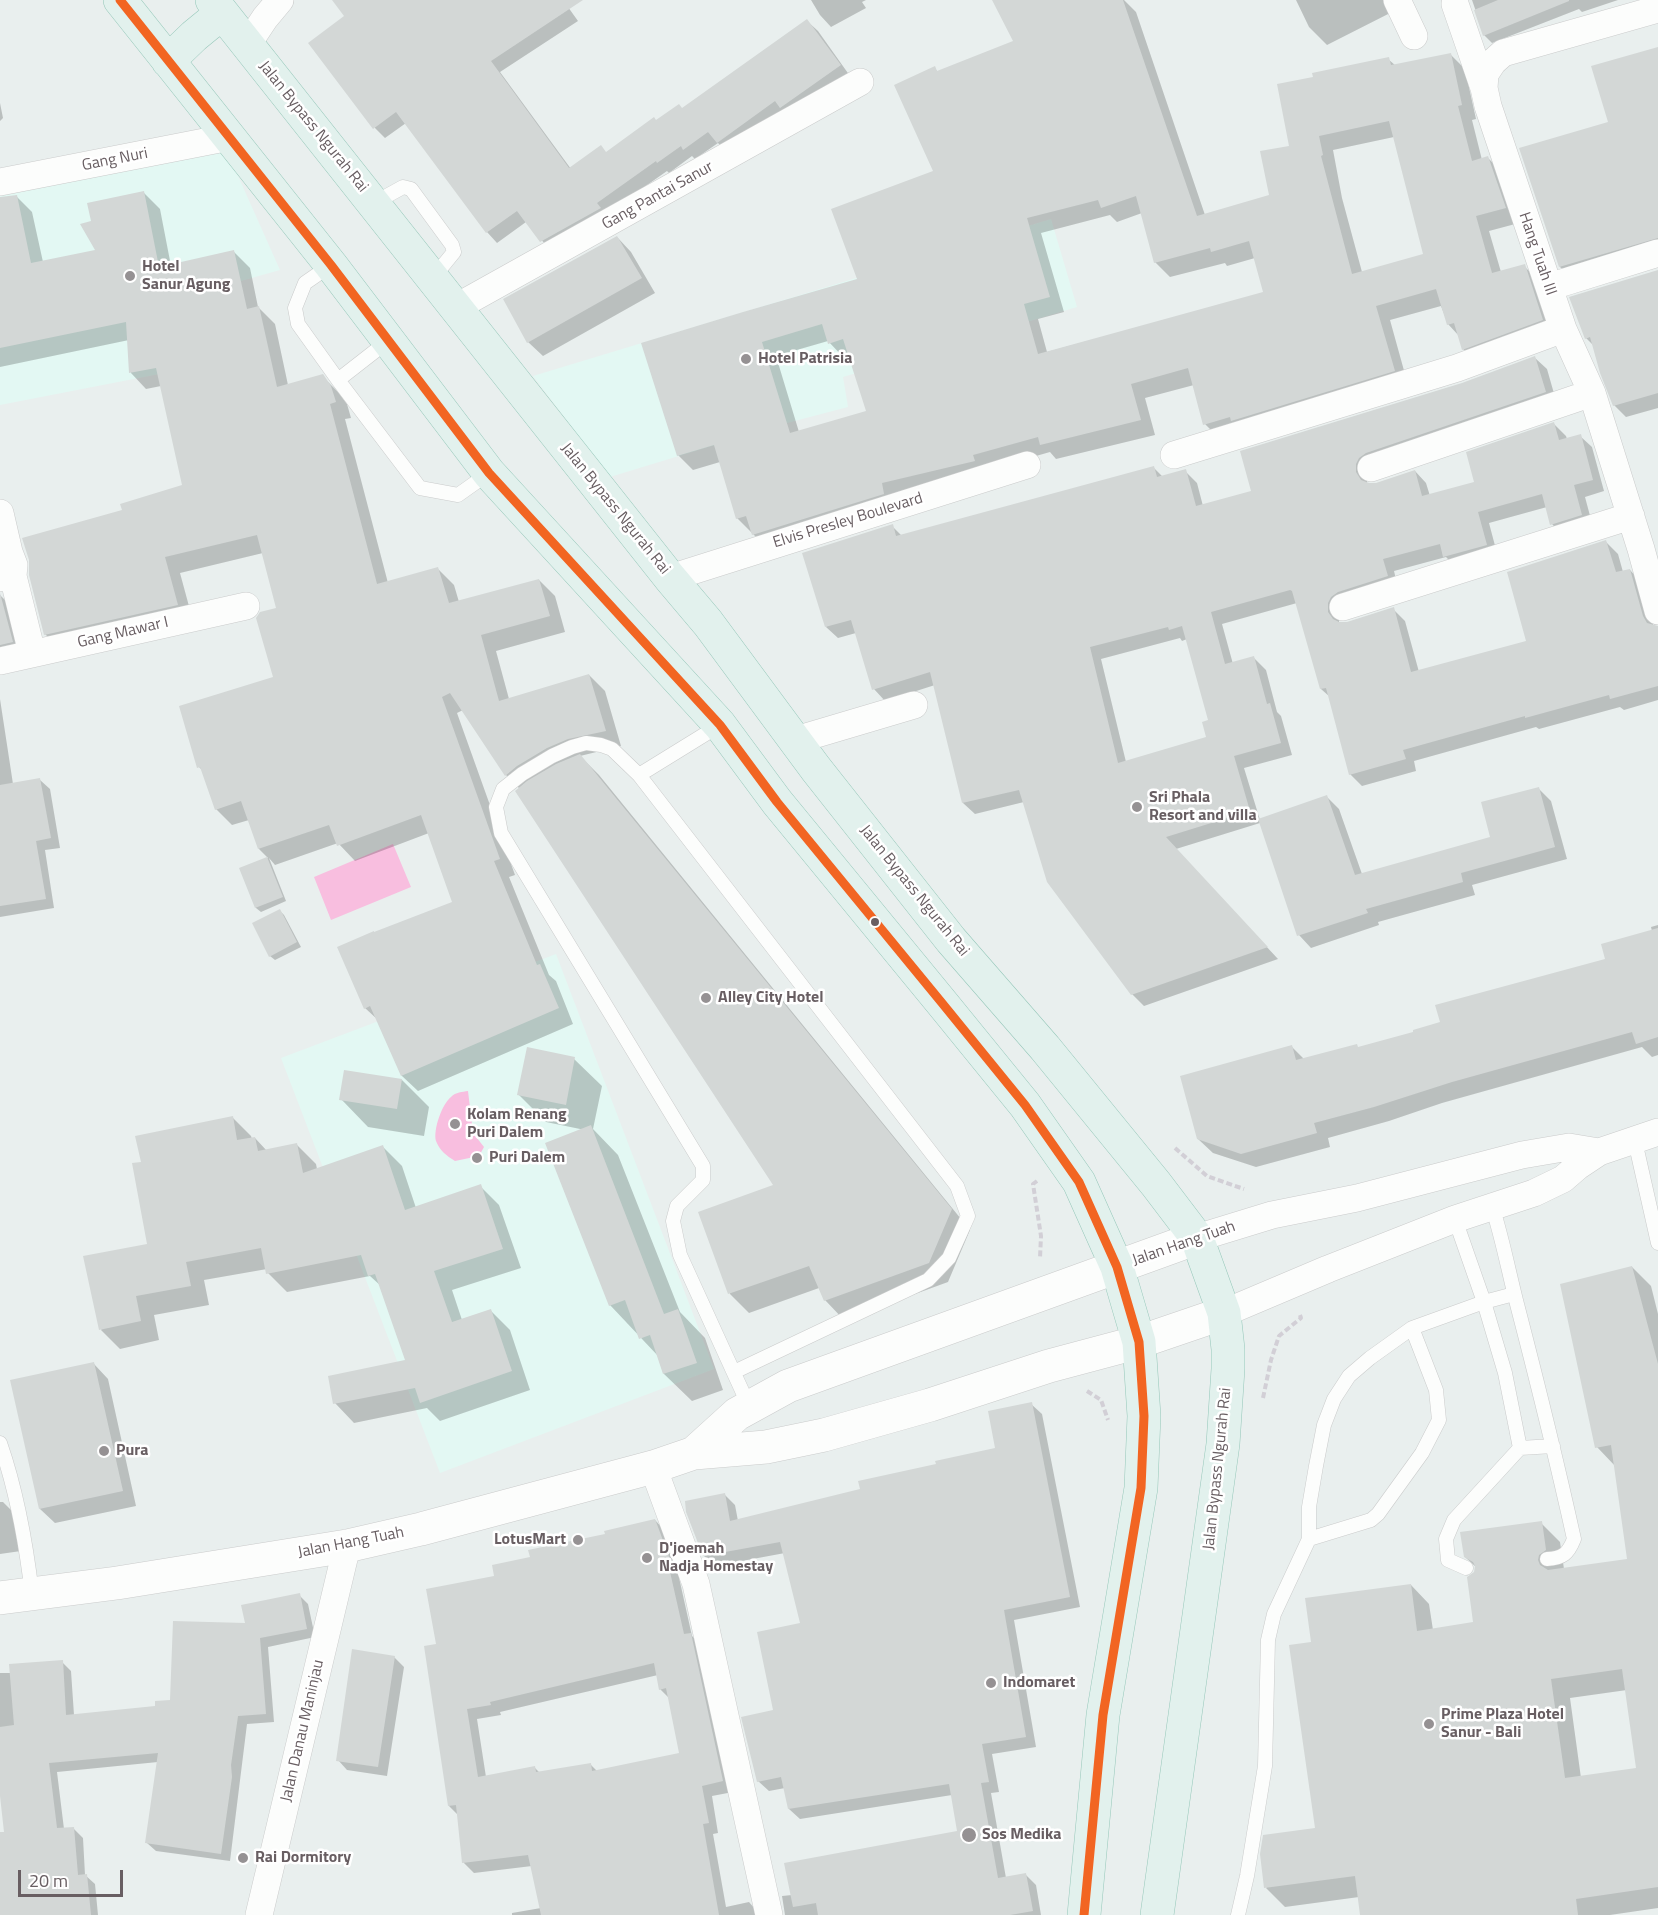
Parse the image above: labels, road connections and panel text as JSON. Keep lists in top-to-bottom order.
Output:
{
  "streets": {
    "highway": ["Jalan Bypass Ngurah Rai"],
    "main road": ["Jalan Hang Tuah"],
    "street": [
      "Gang Nuri",
      "Gang Pantai Sanur",
      "Hang Tuah III",
      "Elvis Presley Boulevard",
      "Gang Mawar I",
      "Jalan Danau Maninjau"
    ]
  },
  "crossings": [
    ["Jalan Bypass Ngurah Rai", "Gang Pantai Sanur"],
    ["Jalan Bypass Ngurah Rai", "Elvis Presley Boulevard"],
    ["Jalan Bypass Ngurah Rai", "Jalan Hang Tuah"],
    ["Jalan Hang Tuah", "Jalan Danau Maninjau"]
  ],
  "places": [
    "Hotel Sanur Agung",
    "Hotel Patrisia",
    "Sri Phala Resort and villa",
    "Alley City Hotel",
    "Kolam Renang Puri Dalem",
    "Puri Dalem",
    "Pura",
    "LotusMart",
    "D'joemah Nadja Homestay",
    "Indomaret",
    "Prime Plaza Hotel Sanur - Bali",
    "Sos Medika",
    "Rai Dormitory"
  ],
  "scale_bar": "20 m"
}
